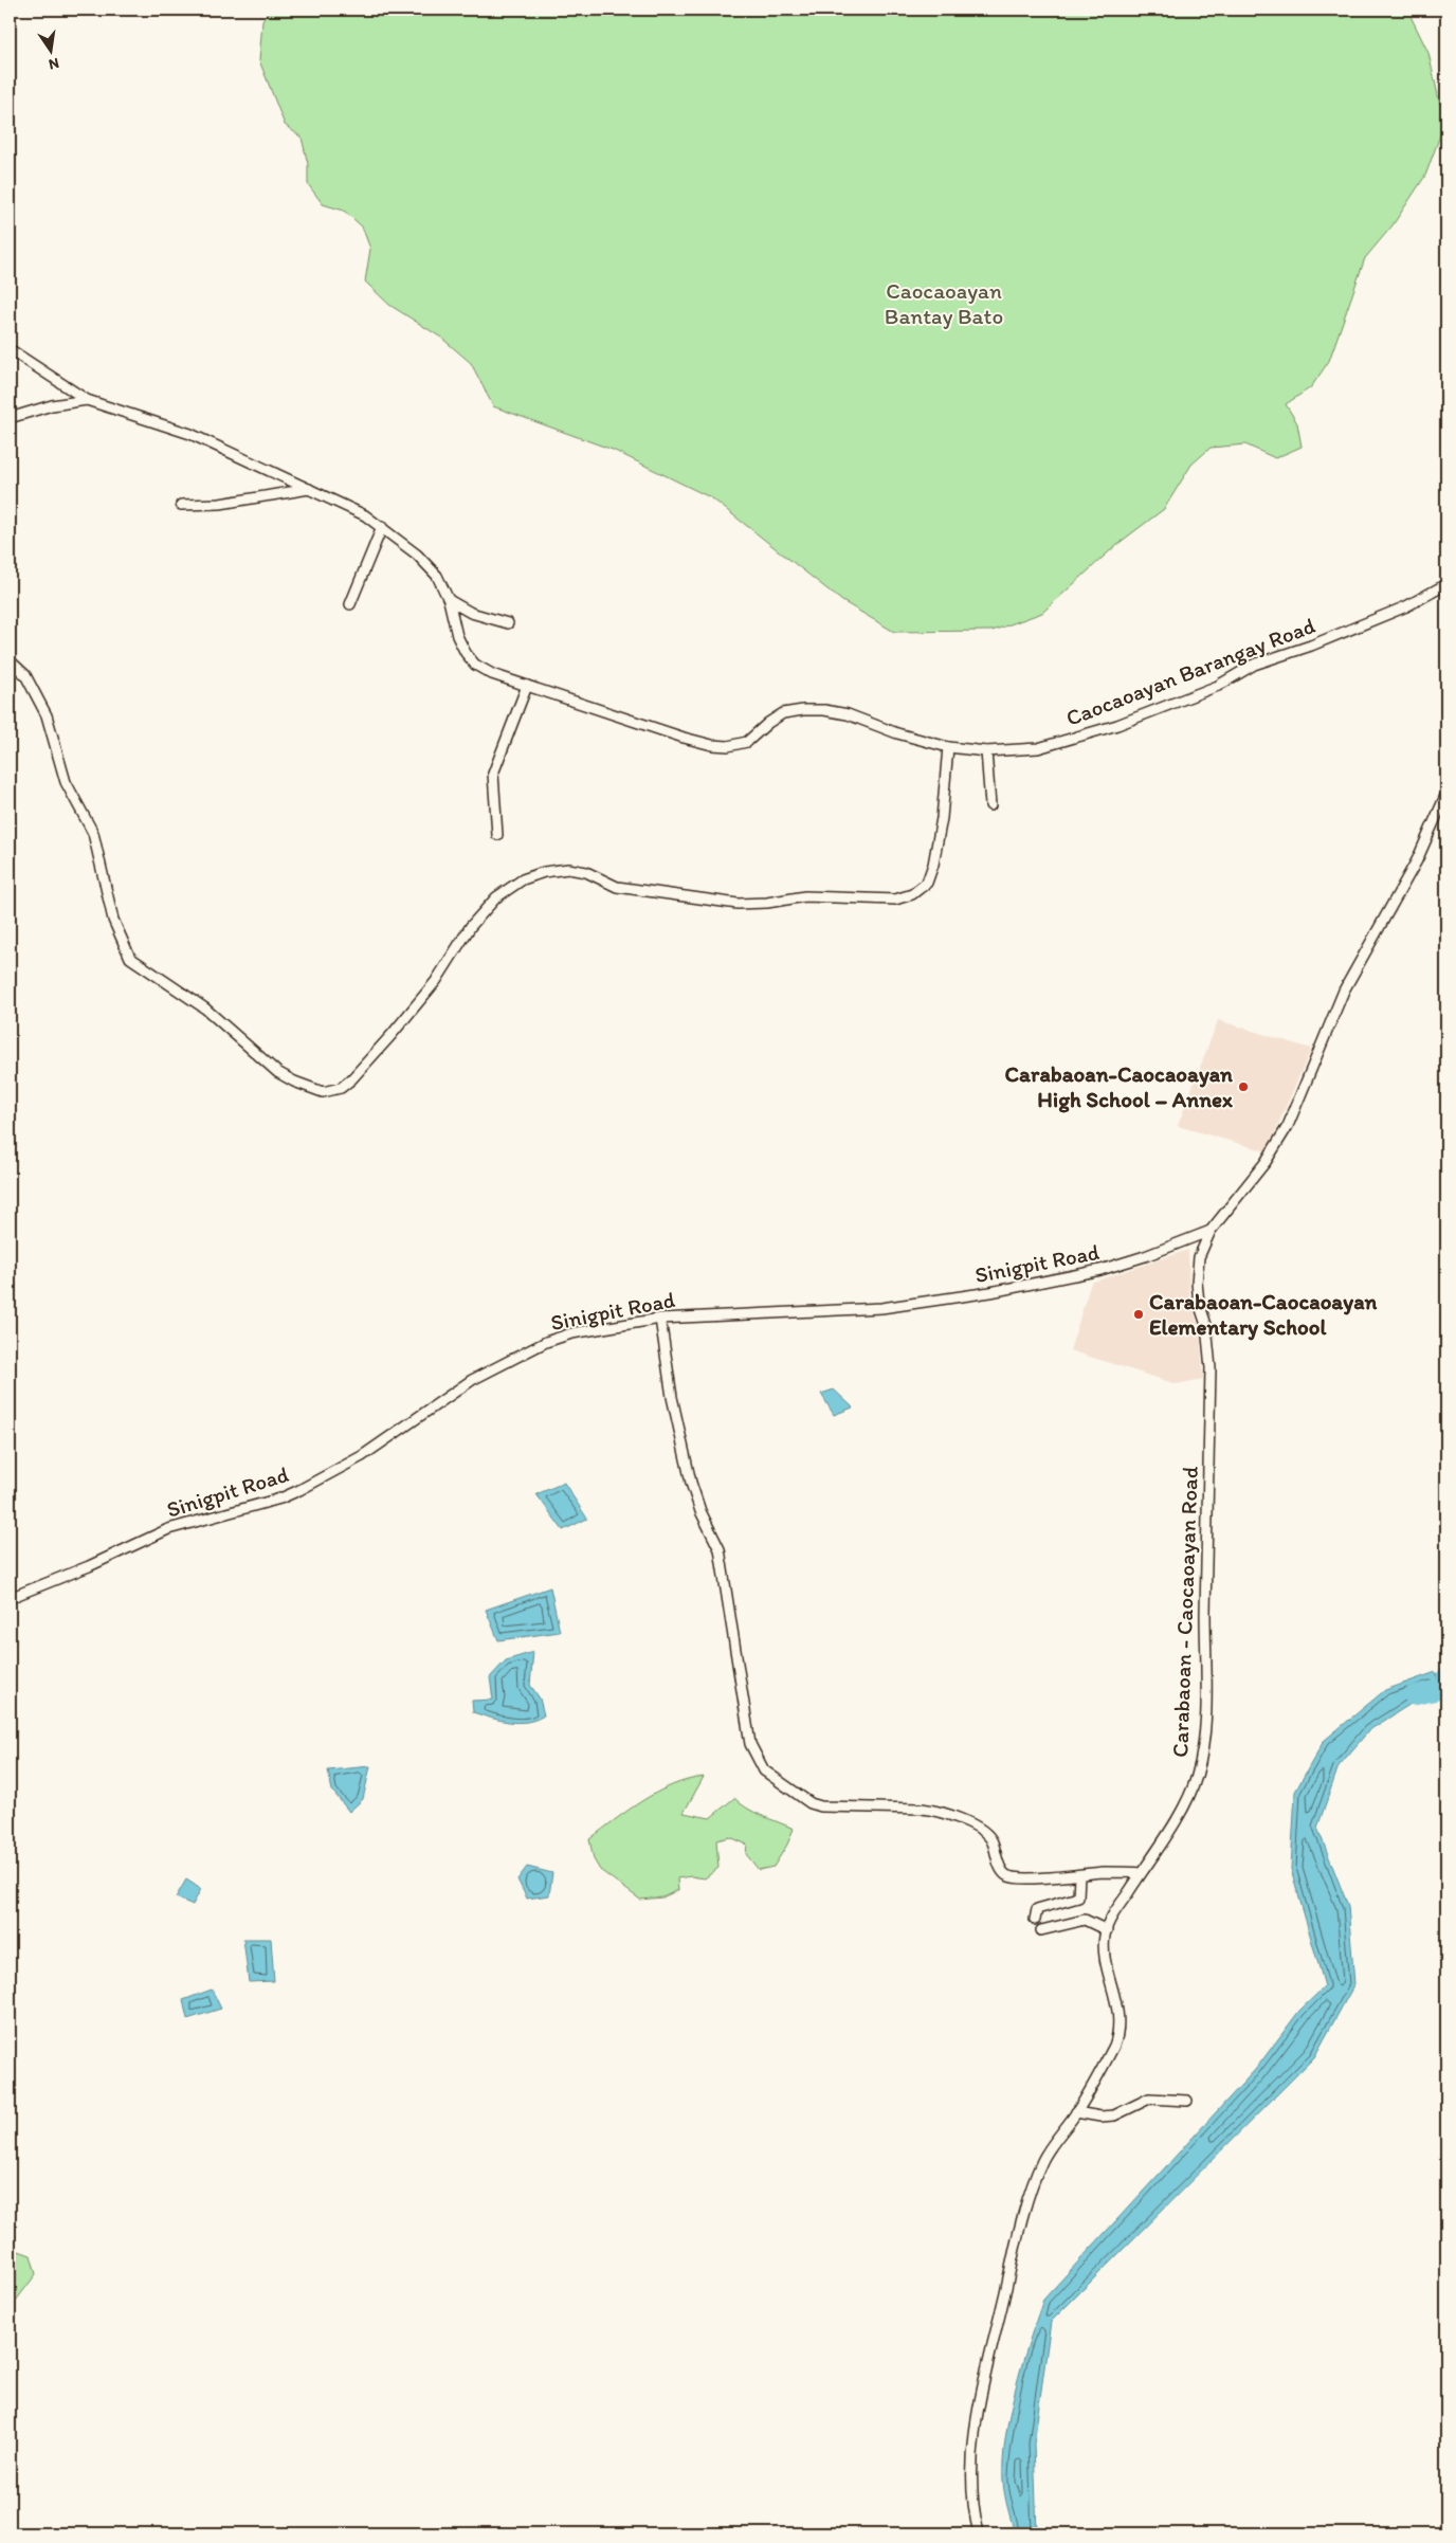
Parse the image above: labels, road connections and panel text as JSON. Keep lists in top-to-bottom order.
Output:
{
  "streets": {
    "street": ["Caocaoayan Barangay Road", "Sinigpit Road", "Carabaoan - Caocaoayan Road"]
  },
  "crossings": [
    ["Sinigpit Road", "Carabaoan - Caocaoayan Road"]
  ],
  "parks": ["Caocaoayan Bantay Bato"],
  "places": ["Carabaoan-Caocaoayan High School – Annex", "Carabaoan-Caocaoayan Elementary School"],
  "north": "bottom"
}
